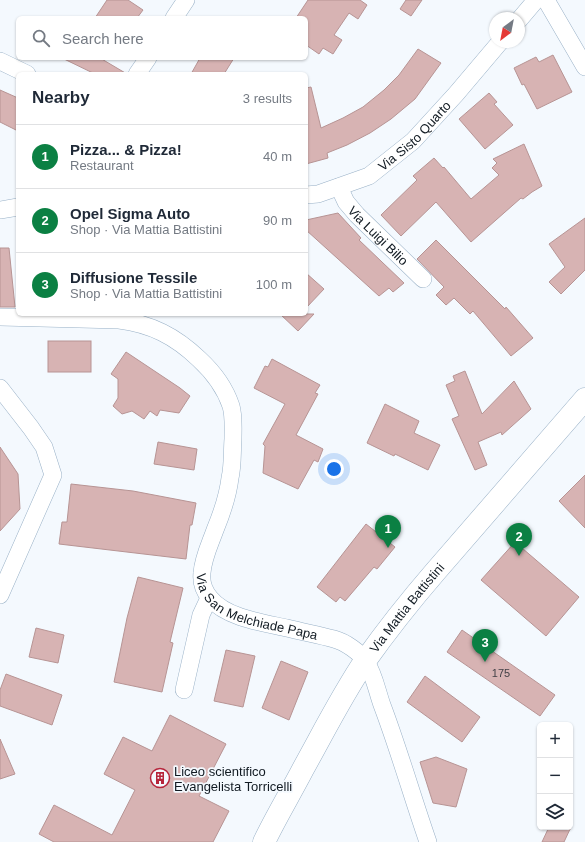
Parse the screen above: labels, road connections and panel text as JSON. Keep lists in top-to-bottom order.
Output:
{
  "streets": {
    "main road": ["Via Mattia Battistini"],
    "street": ["Via Sisto Quarto", "Via Luigi Bilio", "Via San Melchiade Papa"]
  },
  "crossings": [
    ["Via Sisto Quarto", "Via Luigi Bilio"],
    ["Via San Melchiade Papa", "Via Mattia Battistini"]
  ],
  "places": {
    "building": ["Liceo scientifico Evangelista Torricelli"]
  },
  "house_numbers": ["175"],
  "north": "bottom left",
  "page": {
    "search": "Search here",
    "heading": ["Nearby", "3 results"],
    "list": [
      {
        "mark": "1",
        "name": "Pizza... & Pizza!",
        "note": "Restaurant",
        "value": "40 m"
      },
      {
        "mark": "2",
        "name": "Opel Sigma Auto",
        "note": "Shop · Via Mattia Battistini",
        "value": "90 m"
      },
      {
        "mark": "3",
        "name": "Diffusione Tessile",
        "note": "Shop · Via Mattia Battistini",
        "value": "100 m"
      }
    ],
    "pins": ["1", "2", "3"],
    "map_buttons": ["+", "−"]
  }
}
